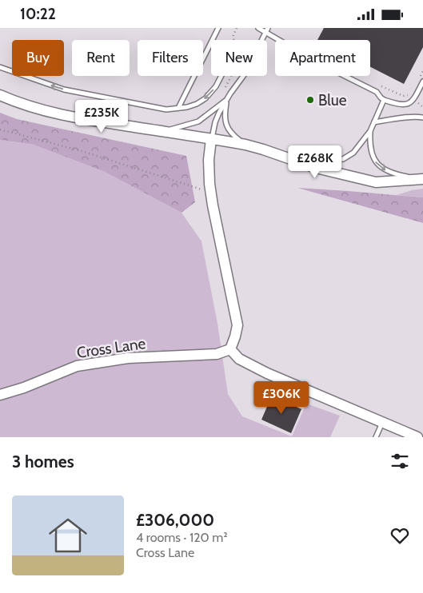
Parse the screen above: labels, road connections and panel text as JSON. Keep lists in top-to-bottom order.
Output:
{
  "streets": {
    "street": ["Cross Lane"]
  },
  "places": ["Blue"],
  "page": {
    "status": "10:22",
    "chip": [
      "Buy",
      "Rent",
      "Filters",
      "New",
      "Apartment"
    ],
    "price": ["£235K", "£268K", "£306K"],
    "heading": "3 homes",
    "list": [
      {
        "name": "£306,000",
        "note": "4 rooms · 120 m² · Cross Lane"
      }
    ]
  }
}
